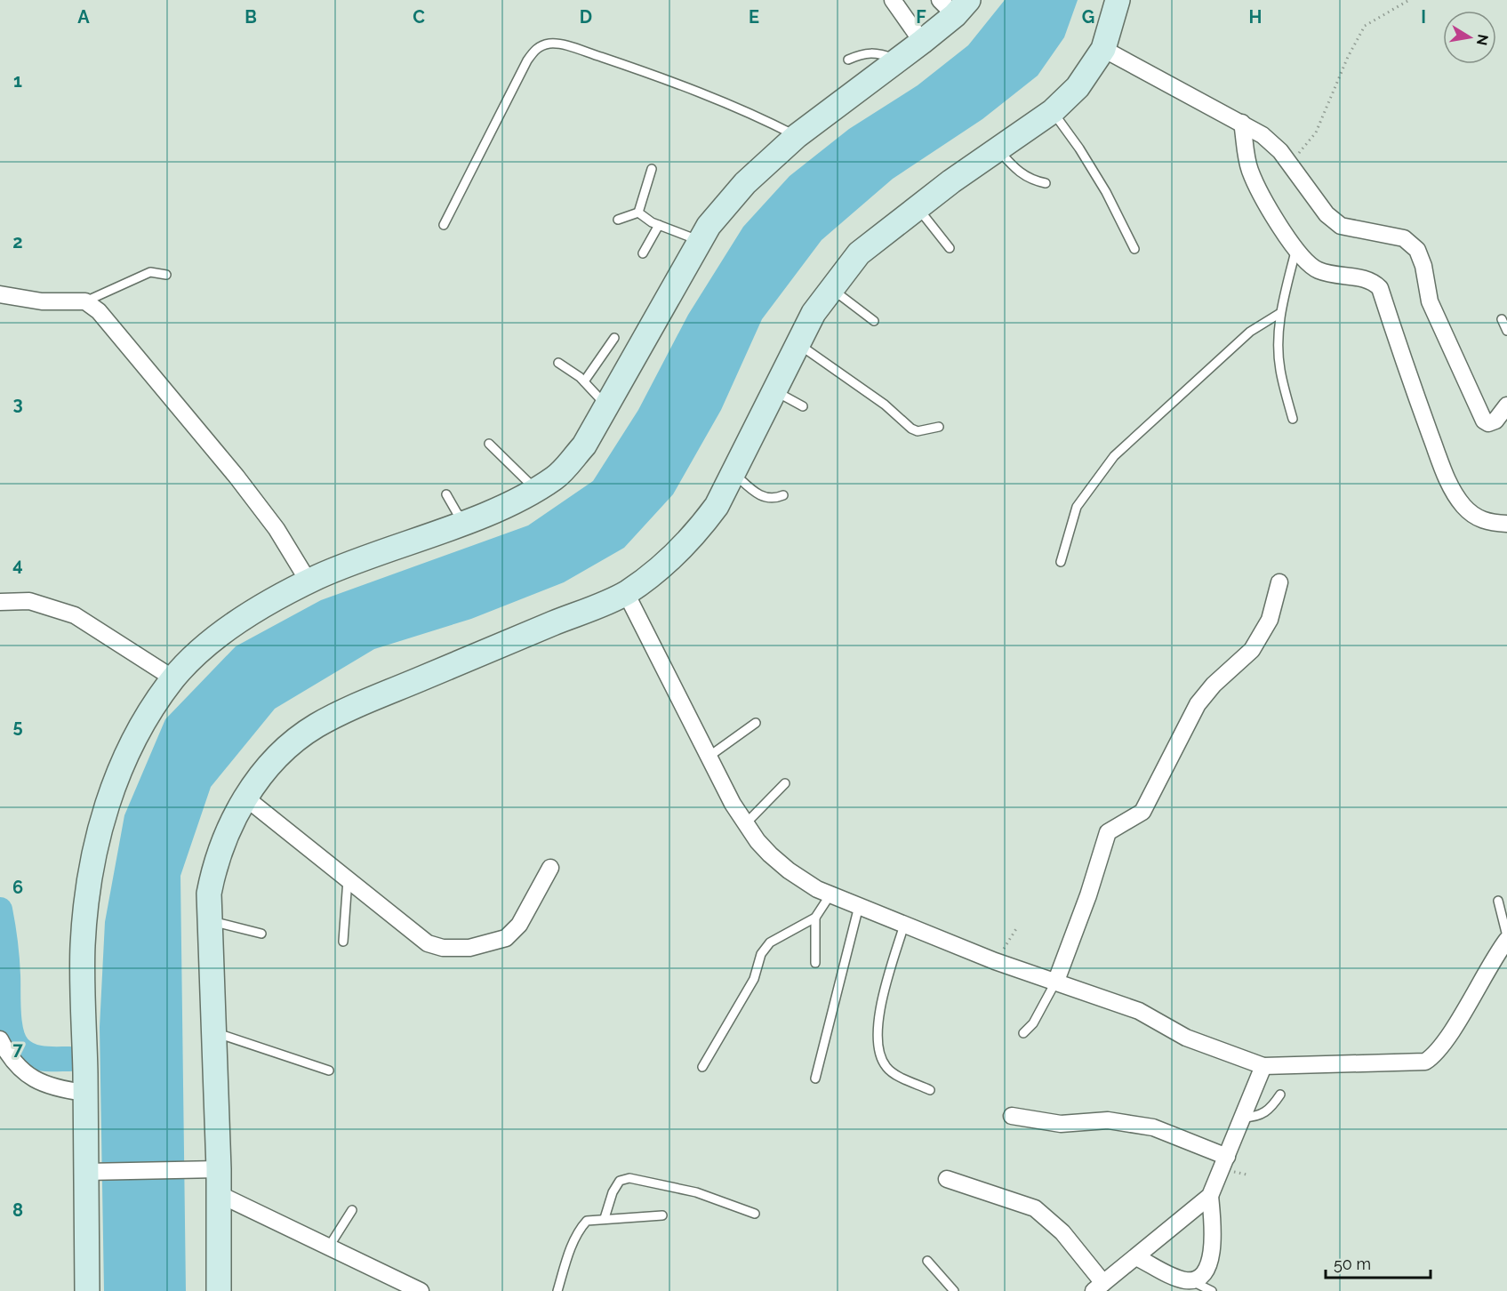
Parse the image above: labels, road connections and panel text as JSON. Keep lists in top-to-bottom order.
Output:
{
  "scale_bar": "50 m",
  "north": "right",
  "grid": {
    "columns": [
      "A",
      "B",
      "C",
      "D",
      "E",
      "F",
      "G",
      "H",
      "I"
    ],
    "rows": [
      "1",
      "2",
      "3",
      "4",
      "5",
      "6",
      "7",
      "8"
    ]
  }
}
